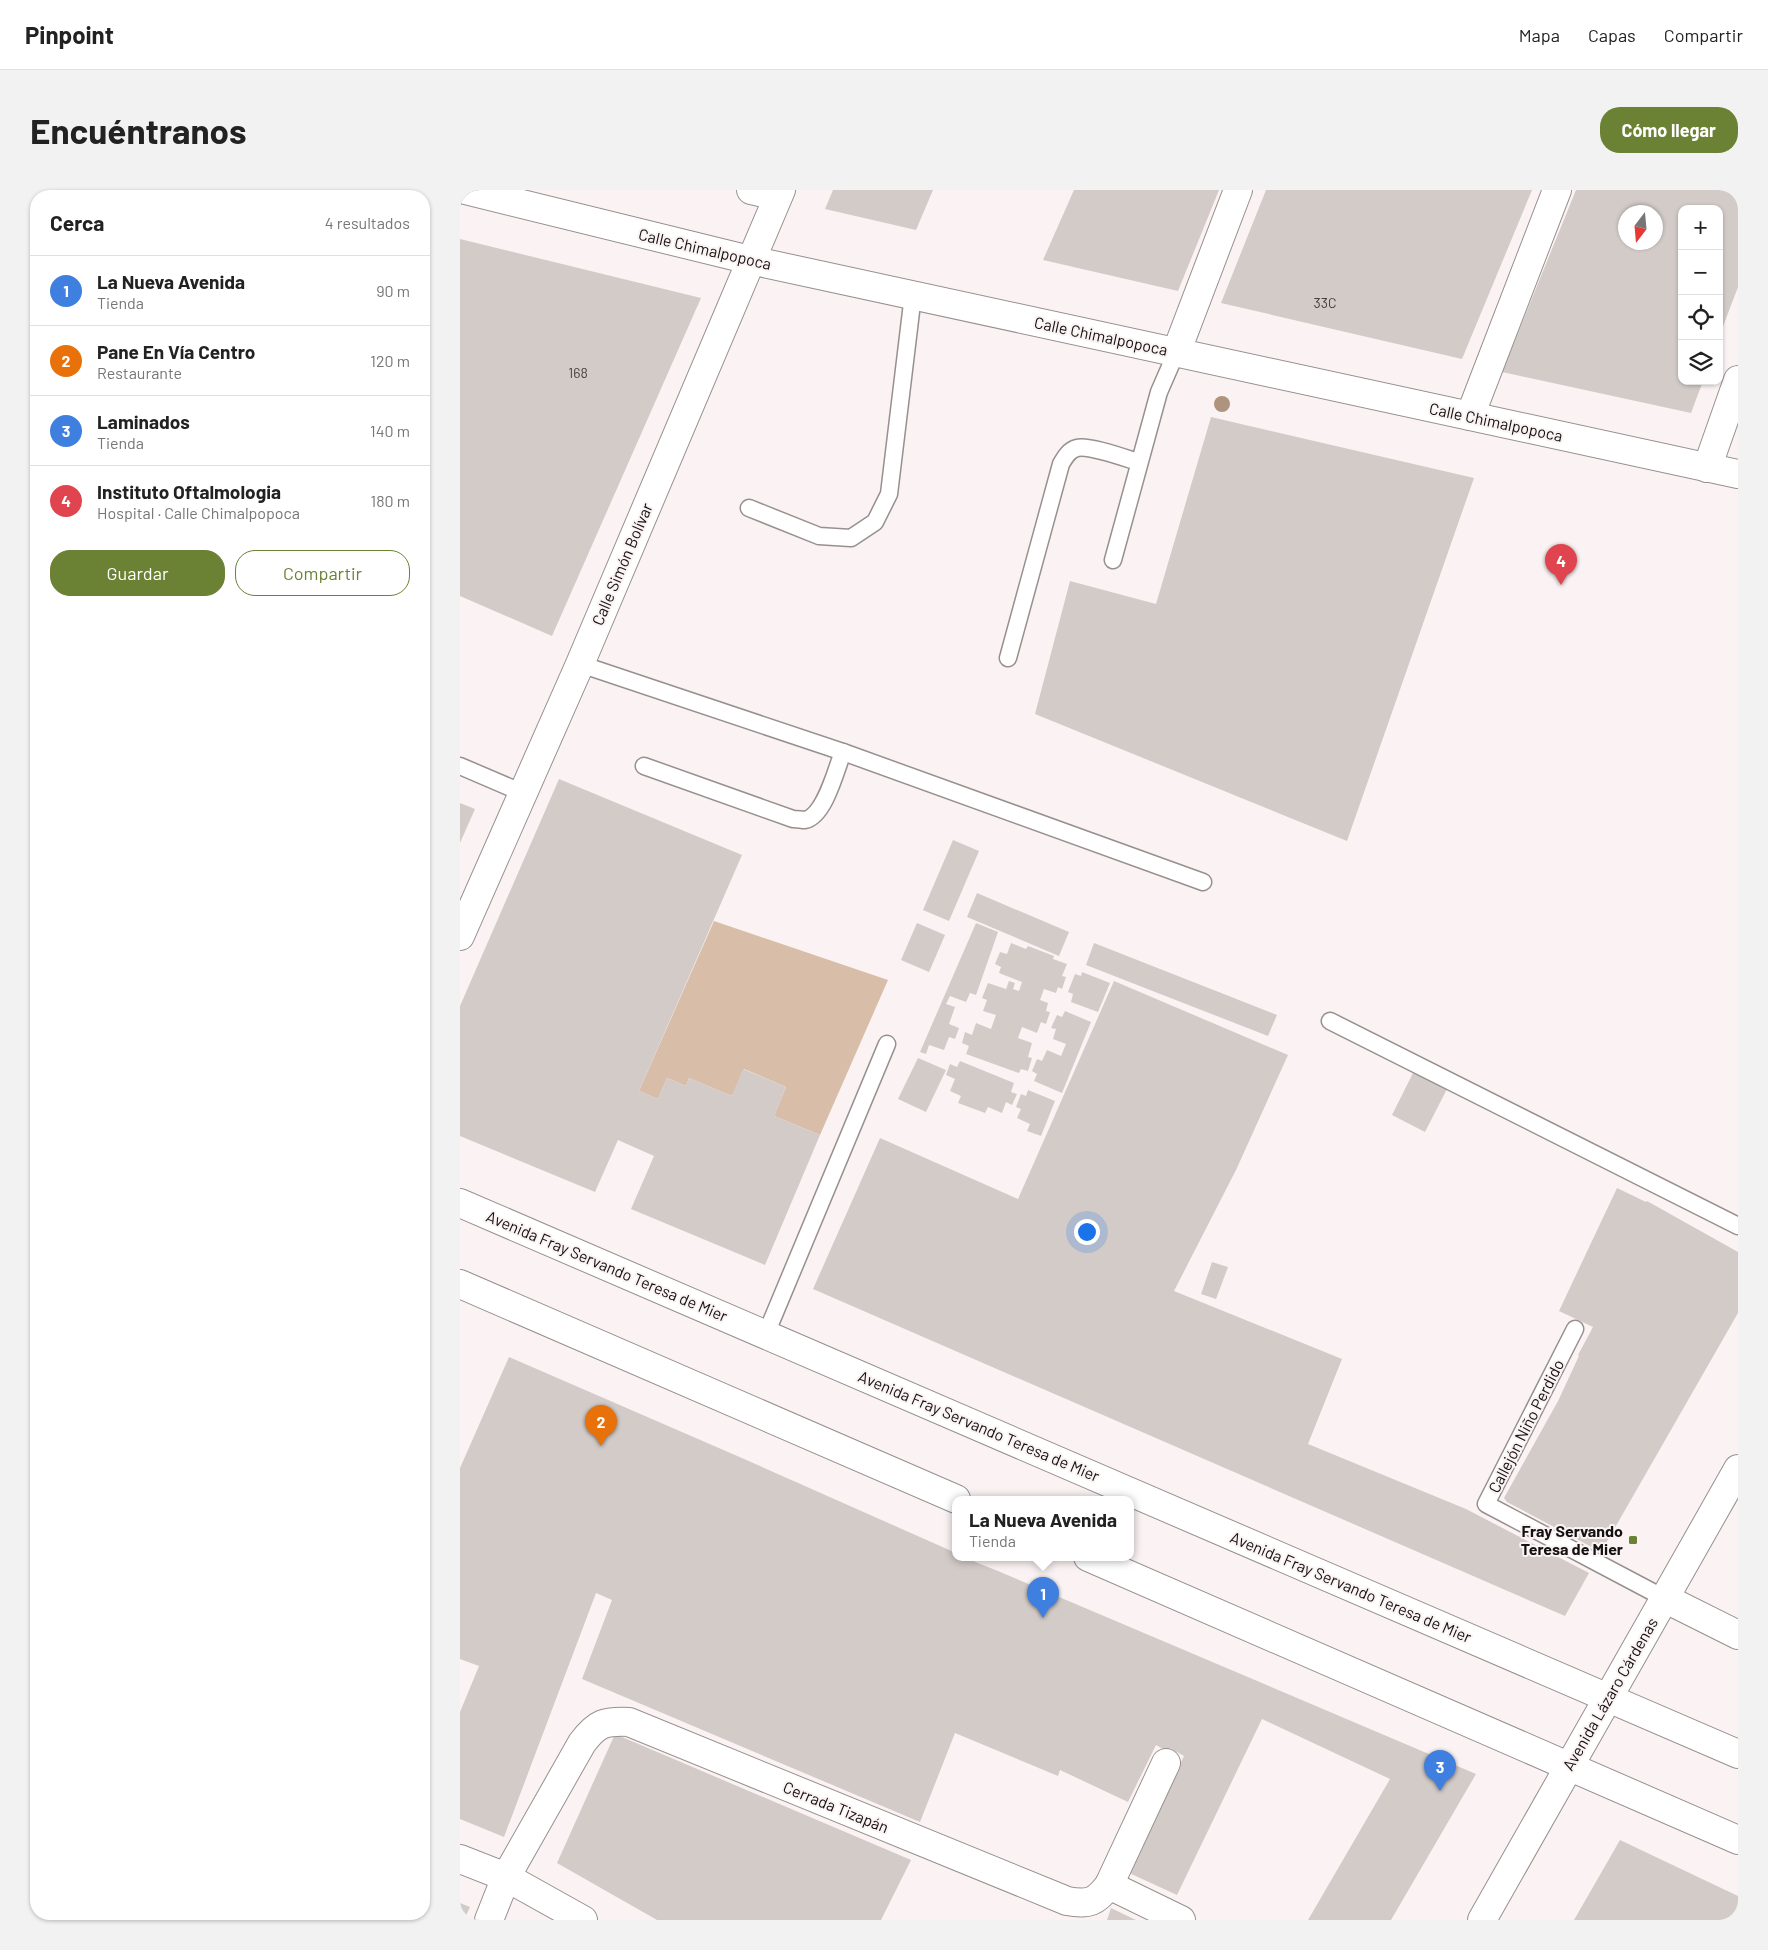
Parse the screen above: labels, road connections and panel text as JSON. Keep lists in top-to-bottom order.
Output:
{
  "streets": {
    "street": [
      "Calle Chimalpopoca",
      "Calle Simón Bolívar",
      "Avenida Fray Servando Teresa de Mier",
      "Avenida Lázaro Cárdenas",
      "Cerrada Tizapán"
    ],
    "lane": ["Callejón Niño Perdido"]
  },
  "crossings": [
    ["Calle Chimalpopoca", "Calle Simón Bolívar"],
    ["Avenida Fray Servando Teresa de Mier", "Avenida Lázaro Cárdenas"],
    ["Callejón Niño Perdido", "Avenida Lázaro Cárdenas"]
  ],
  "places": {
    "transit": ["Fray Servando Teresa de Mier"]
  },
  "house_numbers": ["33C", "168"],
  "north": "bottom",
  "page": {
    "header": "Pinpoint",
    "nav": ["Mapa", "Capas", "Compartir"],
    "buttons": [
      "Cómo llegar",
      ["Guardar", "Compartir"]
    ],
    "title": "Encuéntranos",
    "heading": ["Cerca", "4 resultados"],
    "map_buttons": ["+", "−"],
    "list": [
      {
        "mark": "1",
        "name": "La Nueva Avenida",
        "note": "Tienda",
        "value": "90 m"
      },
      {
        "mark": "2",
        "name": "Pane En Vía Centro",
        "note": "Restaurante",
        "value": "120 m"
      },
      {
        "mark": "3",
        "name": "Laminados",
        "note": "Tienda",
        "value": "140 m"
      },
      {
        "mark": "4",
        "name": "Instituto Oftalmologia",
        "note": "Hospital · Calle Chimalpopoca",
        "value": "180 m"
      }
    ],
    "pins": [
      "4",
      "2",
      "1",
      "3"
    ],
    "popup": ["La Nueva Avenida", "Tienda"]
  }
}
